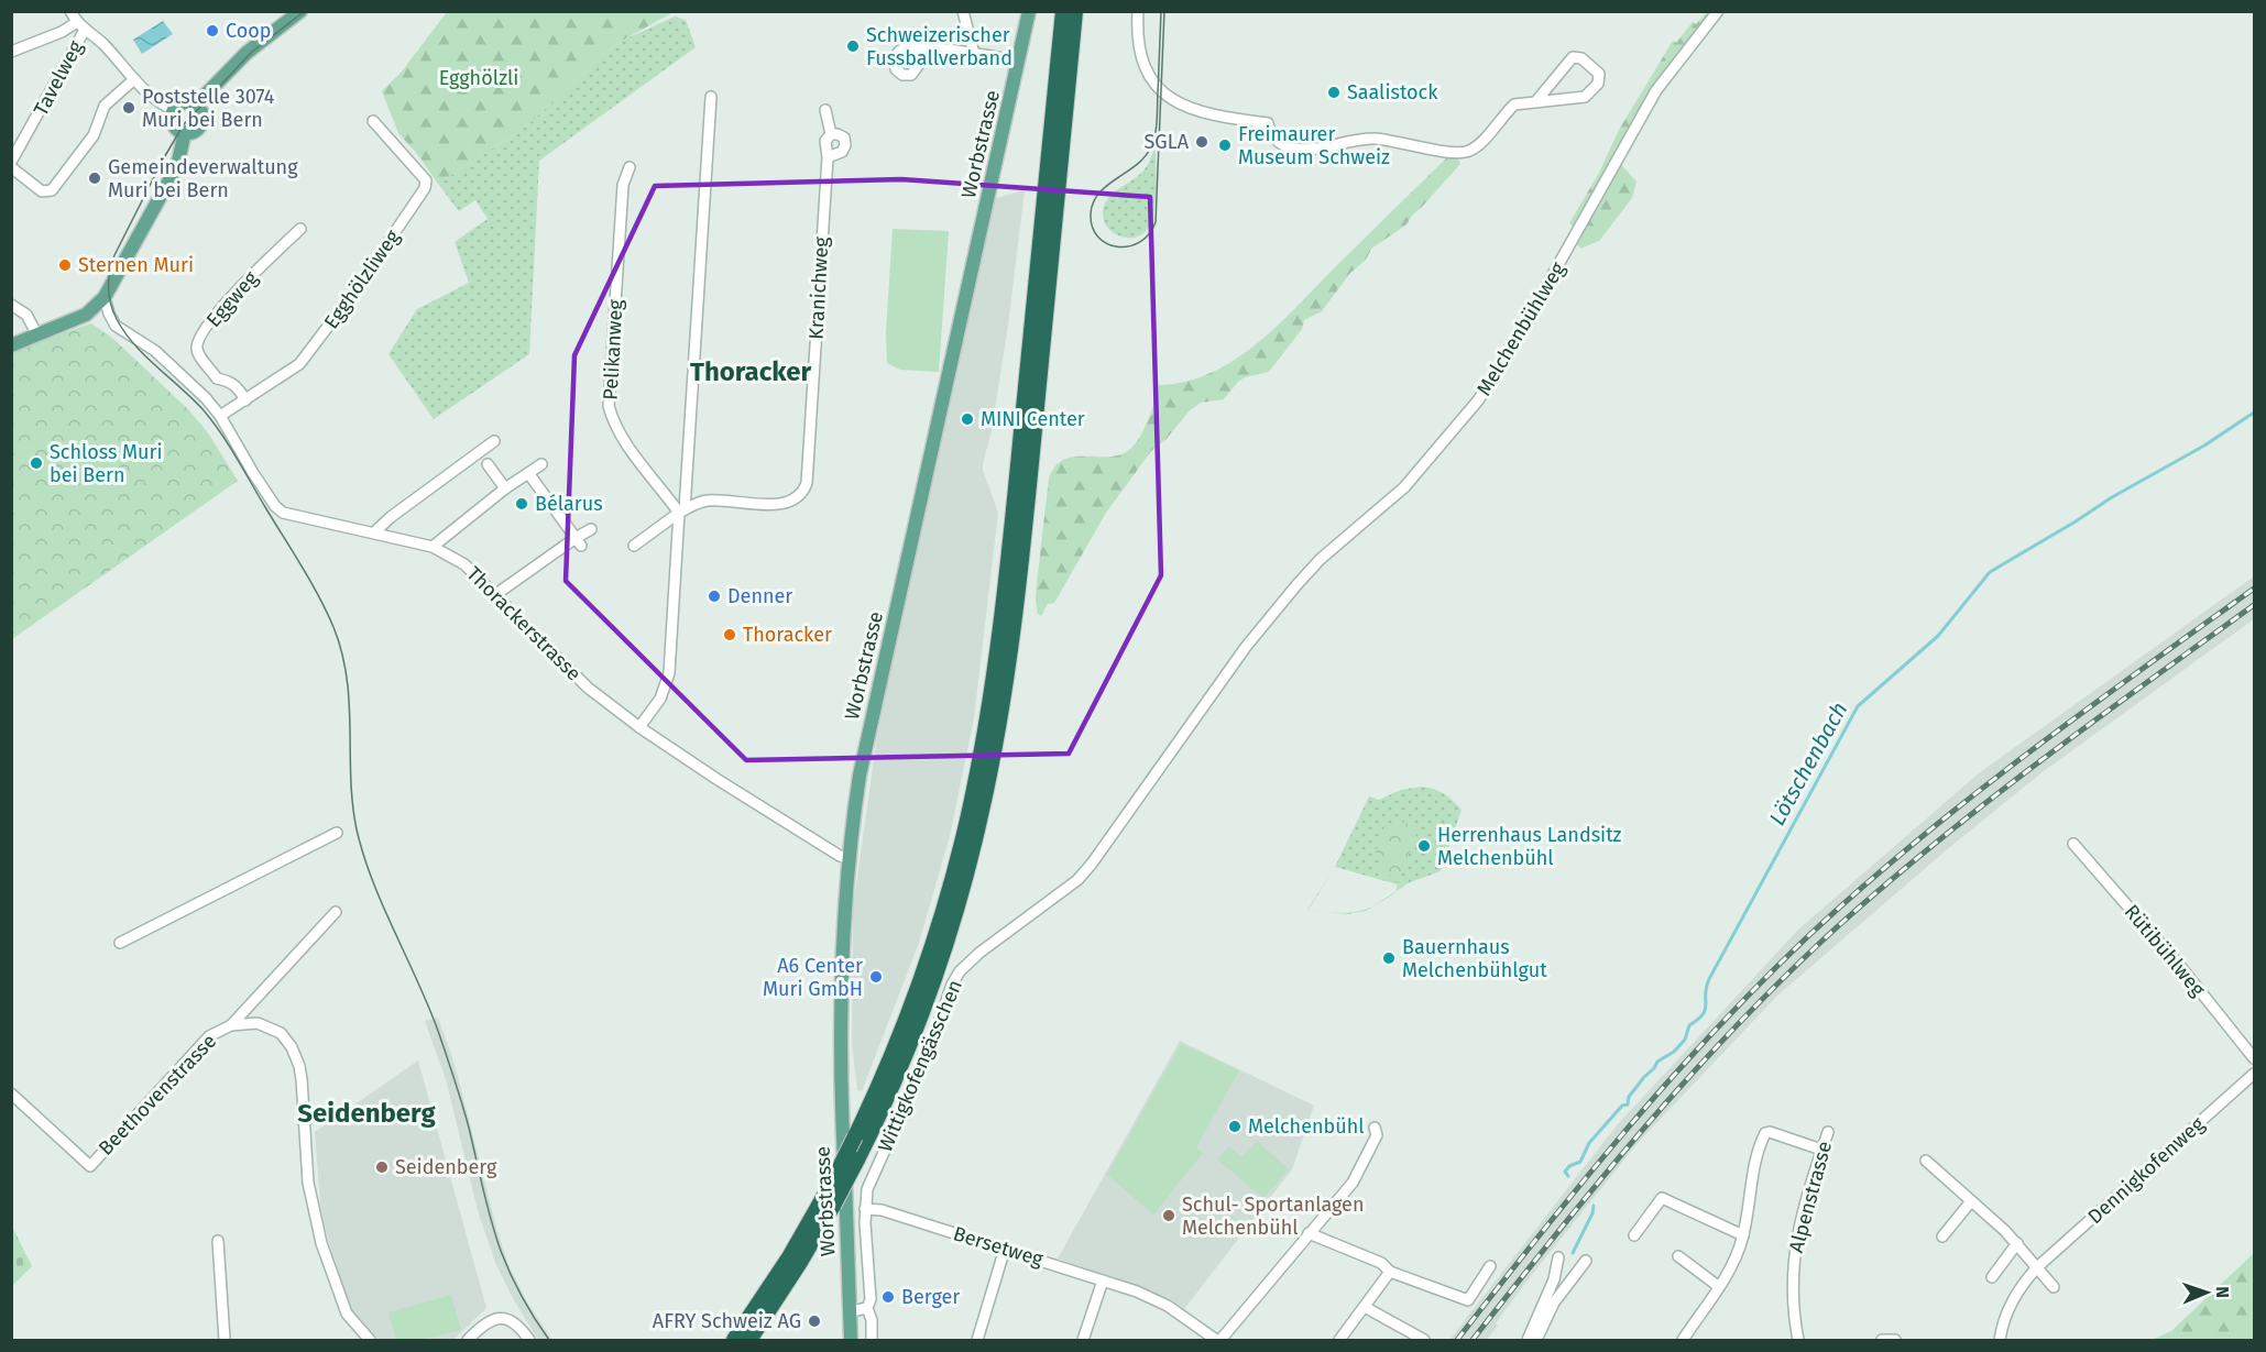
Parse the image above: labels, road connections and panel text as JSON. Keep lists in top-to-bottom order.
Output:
{
  "streets": {
    "main road": ["Worbstrasse"],
    "street": [
      "Tavelweg",
      "Egghölzliweg",
      "Kranichweg",
      "Eggweg",
      "Melchenbühlweg",
      "Pelikanweg",
      "Thorackerstrasse",
      "Rütibühlweg",
      "Wittigkofengässchen",
      "Beethovenstrasse",
      "Dennigkofenweg",
      "Alpenstrasse",
      "Bersetweg"
    ]
  },
  "crossings": [
    ["Worbstrasse", "Thorackerstrasse"],
    ["Egghölzliweg", "Eggweg"],
    ["Egghölzliweg", "Thorackerstrasse"],
    ["Kranichweg", "Pelikanweg"],
    ["Melchenbühlweg", "Wittigkofengässchen"],
    ["Wittigkofengässchen", "Bersetweg"]
  ],
  "districts": ["Thoracker", "Seidenberg"],
  "water": ["Lötschenbach"],
  "parks": ["Egghölzli"],
  "places": [
    "Coop",
    "Schweizerischer Fussballverband",
    "Saalistock",
    "Poststelle 3074 Muri bei Bern",
    "SGLA",
    "Freimaurer Museum Schweiz",
    "Gemeindeverwaltung Muri bei Bern",
    "Sternen Muri",
    "MINI Center",
    "Schloss Muri bei Bern",
    "Bélarus",
    "Denner",
    "Thoracker",
    "Herrenhaus Landsitz Melchenbühl",
    "Bauernhaus Melchenbühlgut",
    "A6 Center Muri GmbH",
    "Melchenbühl",
    "Seidenberg",
    "Schul- Sportanlagen Melchenbühl",
    "Berger",
    "AFRY Schweiz AG"
  ],
  "north": "right"
}
